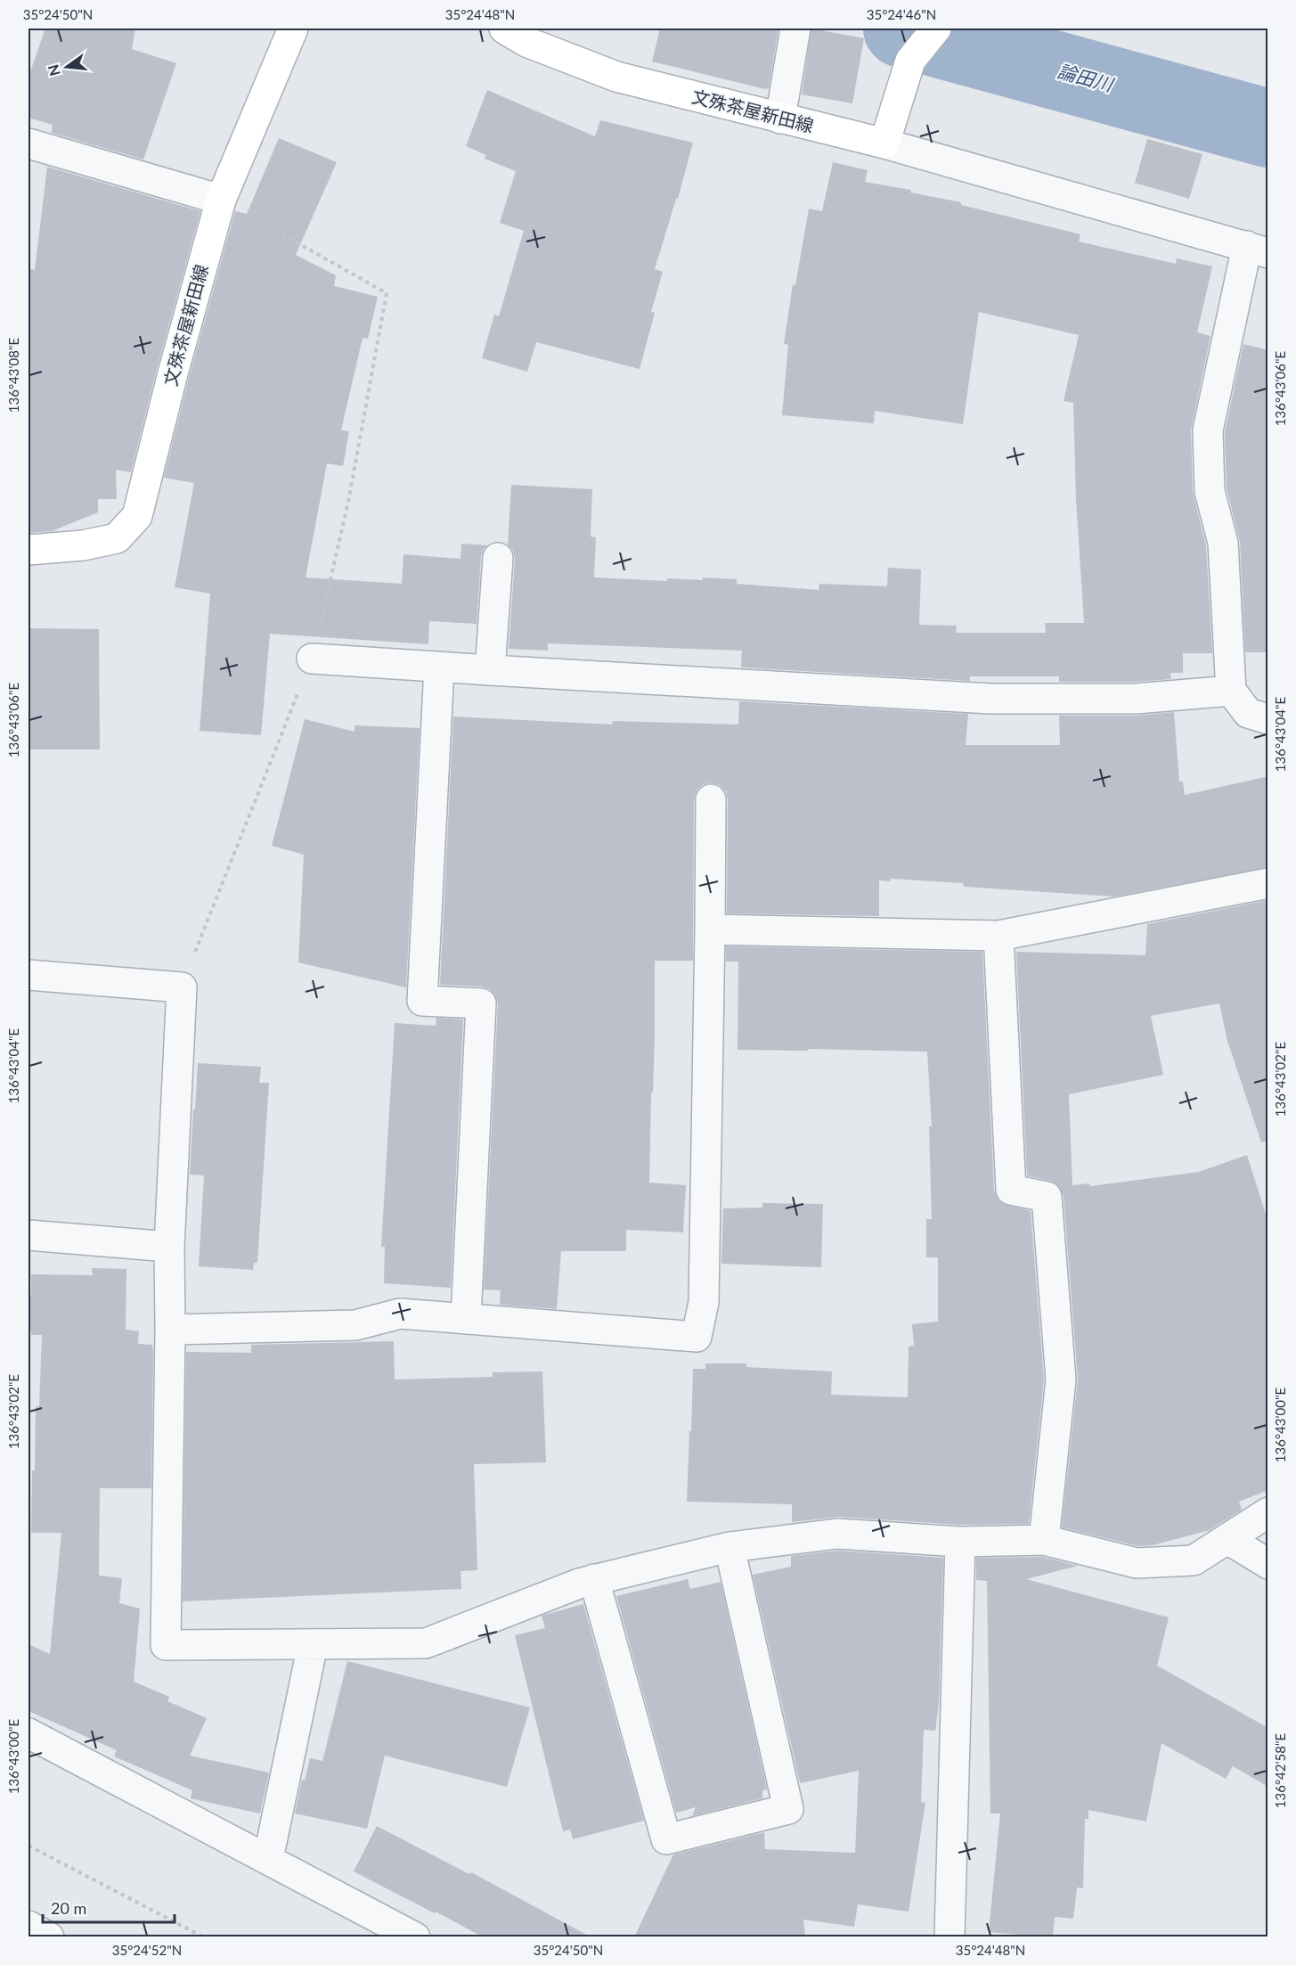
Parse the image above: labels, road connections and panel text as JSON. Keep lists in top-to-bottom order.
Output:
{
  "streets": {
    "main road": ["文殊茶屋新田線"]
  },
  "water": ["論田川"],
  "scale_bar": "20 m",
  "north": "left",
  "coordinates": [
    "35°24'50\"N",
    "35°24'48\"N",
    "35°24'46\"N",
    "136°43'08\"E",
    "136°43'06\"E",
    "136°43'04\"E",
    "136°43'02\"E",
    "136°43'00\"E",
    "136°42'58\"E",
    "35°24'52\"N"
  ]
}
